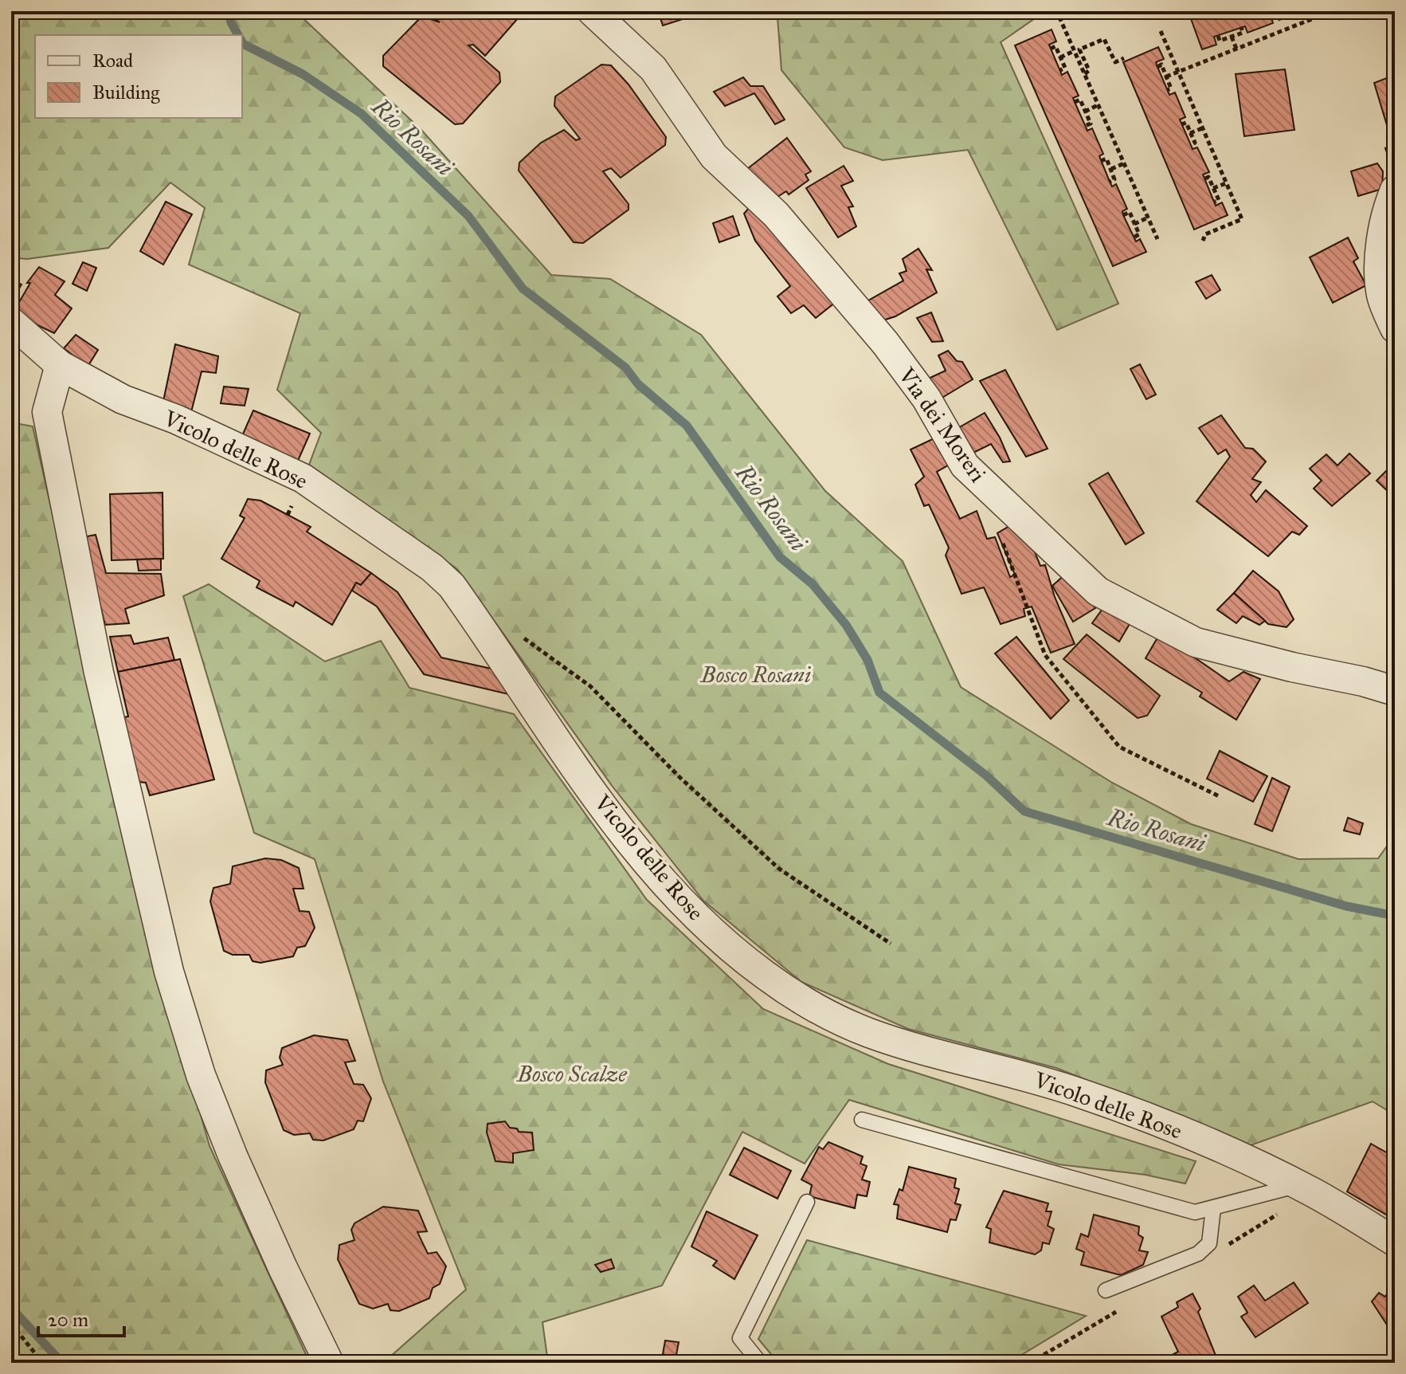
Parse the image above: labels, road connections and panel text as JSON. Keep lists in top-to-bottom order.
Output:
{
  "streets": {
    "street": ["Via dei Moreri", "Vicolo delle Rose"]
  },
  "water": ["Rio Rosani"],
  "parks": ["Bosco Rosani", "Bosco Scalze"],
  "legend": ["Road", "Building"],
  "scale_bar": "20 m"
}
